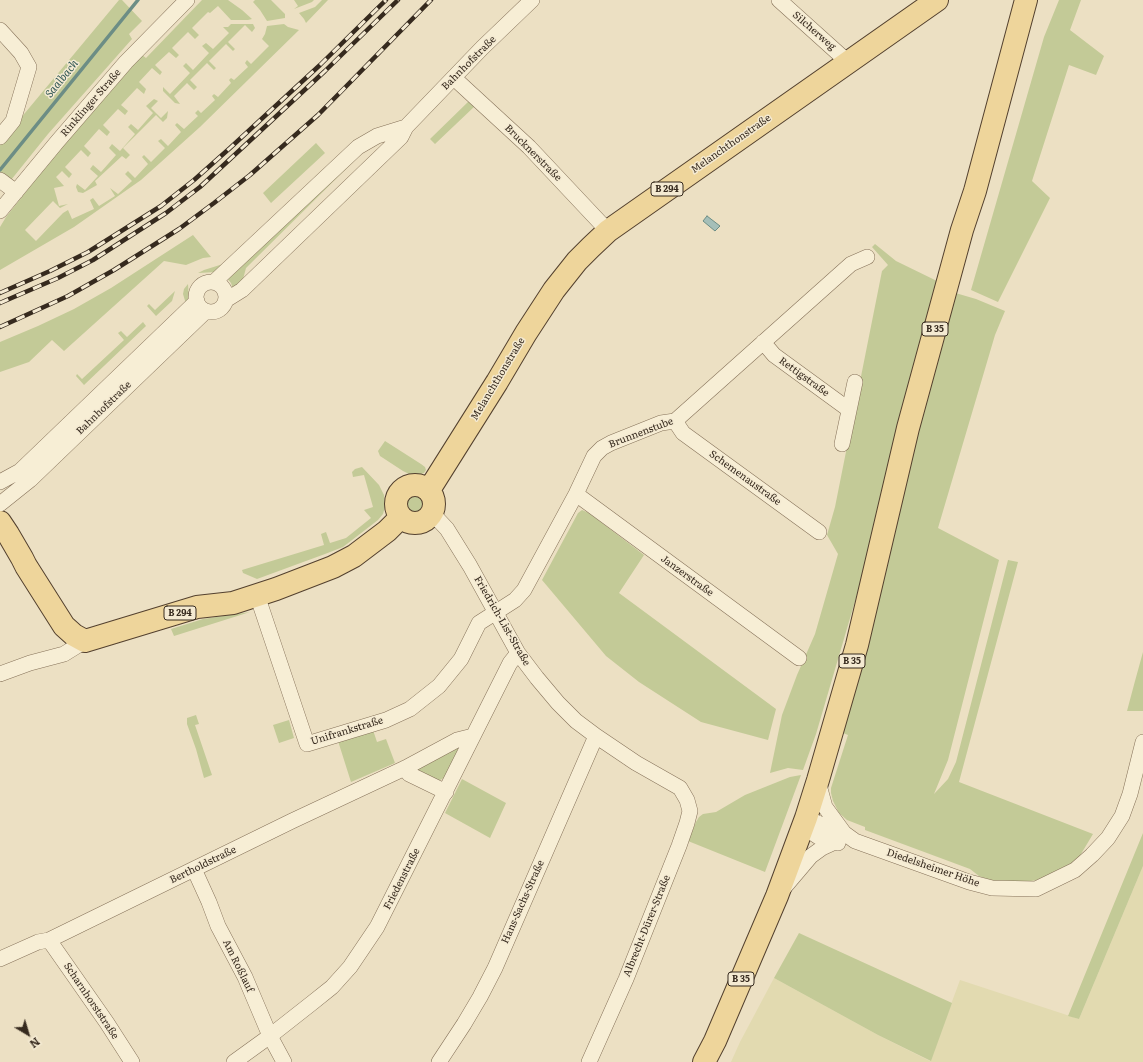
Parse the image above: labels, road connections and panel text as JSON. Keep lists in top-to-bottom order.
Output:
{
  "streets": {
    "main road": ["Melanchthonstraße", "B 294", "B 35"],
    "street": [
      "Silcherweg",
      "Bahnhofstraße",
      "Rinklinger Straße",
      "Brucknerstraße",
      "Rettigstraße",
      "Brunnenstube",
      "Schemenaustraße",
      "Janzerstraße",
      "Friedrich-List-Straße",
      "Unifrankstraße",
      "Bertholdstraße",
      "Diedelsheimer Höhe",
      "Friedenstraße",
      "Hans-Sachs-Straße",
      "Albrecht-Dürer-Straße",
      "Am Roßlauf",
      "Scharnhorststraße"
    ]
  },
  "crossings": [
    ["Silcherweg", "Melanchthonstraße"],
    ["Bahnhofstraße", "Brucknerstraße"],
    ["Melanchthonstraße", "Brucknerstraße"],
    ["Melanchthonstraße", "B 294"],
    ["Melanchthonstraße", "Friedrich-List-Straße"],
    ["B 294", "Friedrich-List-Straße"],
    ["B 294", "Unifrankstraße"],
    ["B 35", "Diedelsheimer Höhe"],
    ["Rettigstraße", "Brunnenstube"],
    ["Brunnenstube", "Schemenaustraße"],
    ["Brunnenstube", "Janzerstraße"],
    ["Brunnenstube", "Friedrich-List-Straße"],
    ["Brunnenstube", "Unifrankstraße"],
    ["Friedrich-List-Straße", "Unifrankstraße"],
    ["Friedrich-List-Straße", "Friedenstraße"],
    ["Friedrich-List-Straße", "Hans-Sachs-Straße"],
    ["Friedrich-List-Straße", "Albrecht-Dürer-Straße"],
    ["Bertholdstraße", "Friedenstraße"],
    ["Bertholdstraße", "Am Roßlauf"],
    ["Bertholdstraße", "Scharnhorststraße"],
    ["Friedenstraße", "Am Roßlauf"]
  ],
  "water": ["Saalbach"],
  "north": "bottom right"
}
